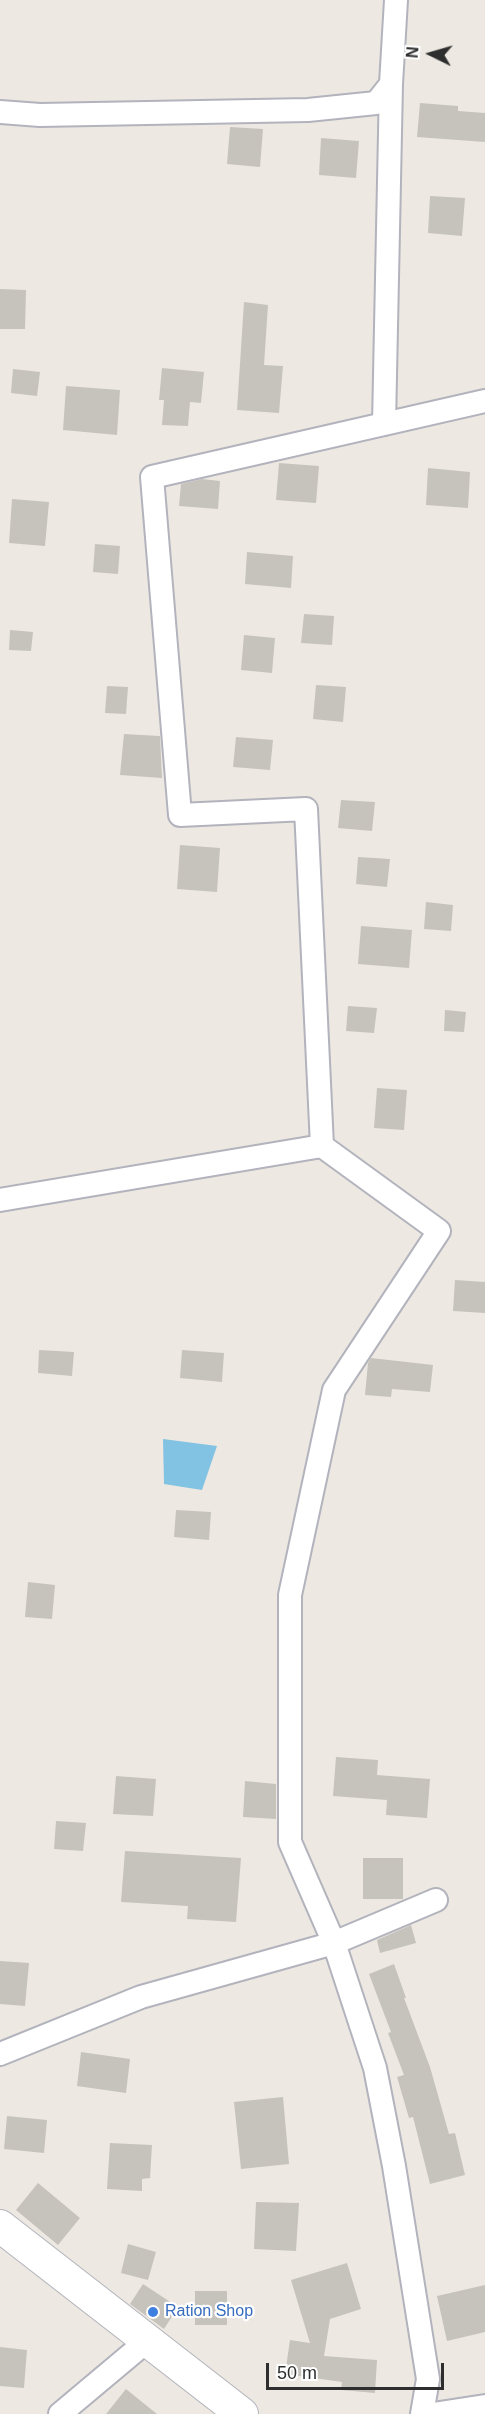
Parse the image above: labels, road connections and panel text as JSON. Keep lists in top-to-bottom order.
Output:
{
  "places": ["Ration Shop"],
  "scale_bar": "50 m",
  "north": "left"
}
